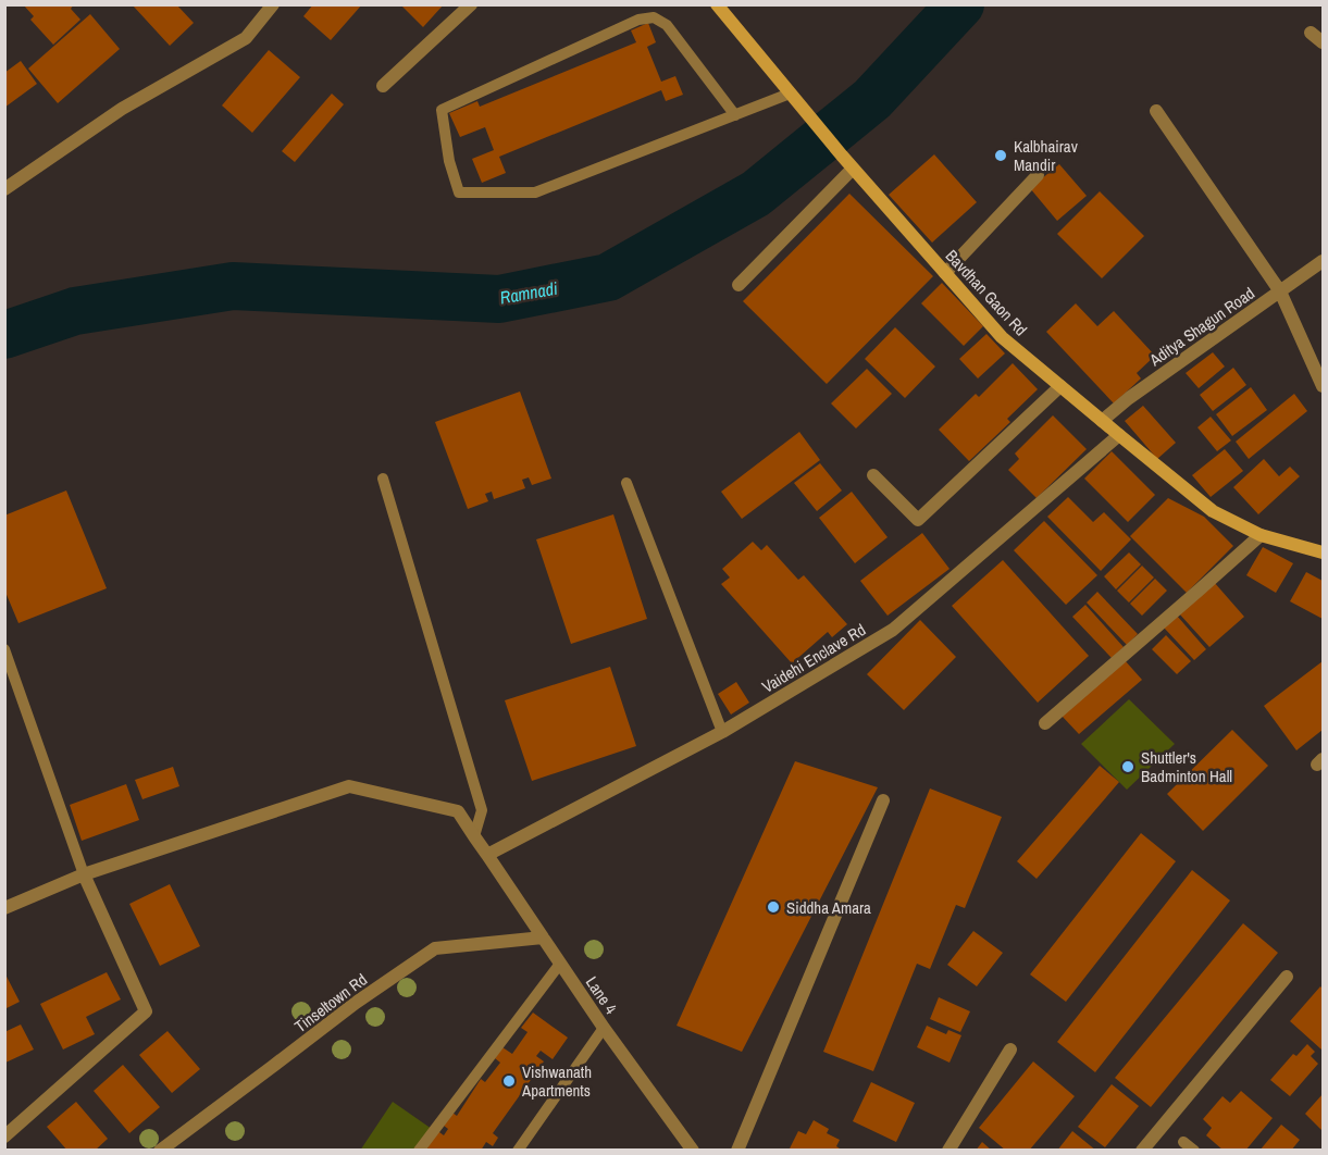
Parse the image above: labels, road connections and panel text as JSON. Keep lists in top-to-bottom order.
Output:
{
  "streets": {
    "street": [
      "Bavdhan Gaon Rd",
      "Aditya Shagun Road",
      "Vaidehi Enclave Rd",
      "Lane 4",
      "Tinseltown Rd"
    ]
  },
  "crossings": [
    ["Bavdhan Gaon Rd", "Aditya Shagun Road"],
    ["Bavdhan Gaon Rd", "Vaidehi Enclave Rd"],
    ["Vaidehi Enclave Rd", "Lane 4"],
    ["Lane 4", "Tinseltown Rd"]
  ],
  "water": ["Ramnadi"],
  "places": [
    "Kalbhairav Mandir",
    "Shuttler's Badminton Hall",
    "Siddha Amara",
    "Vishwanath Apartments"
  ]
}
